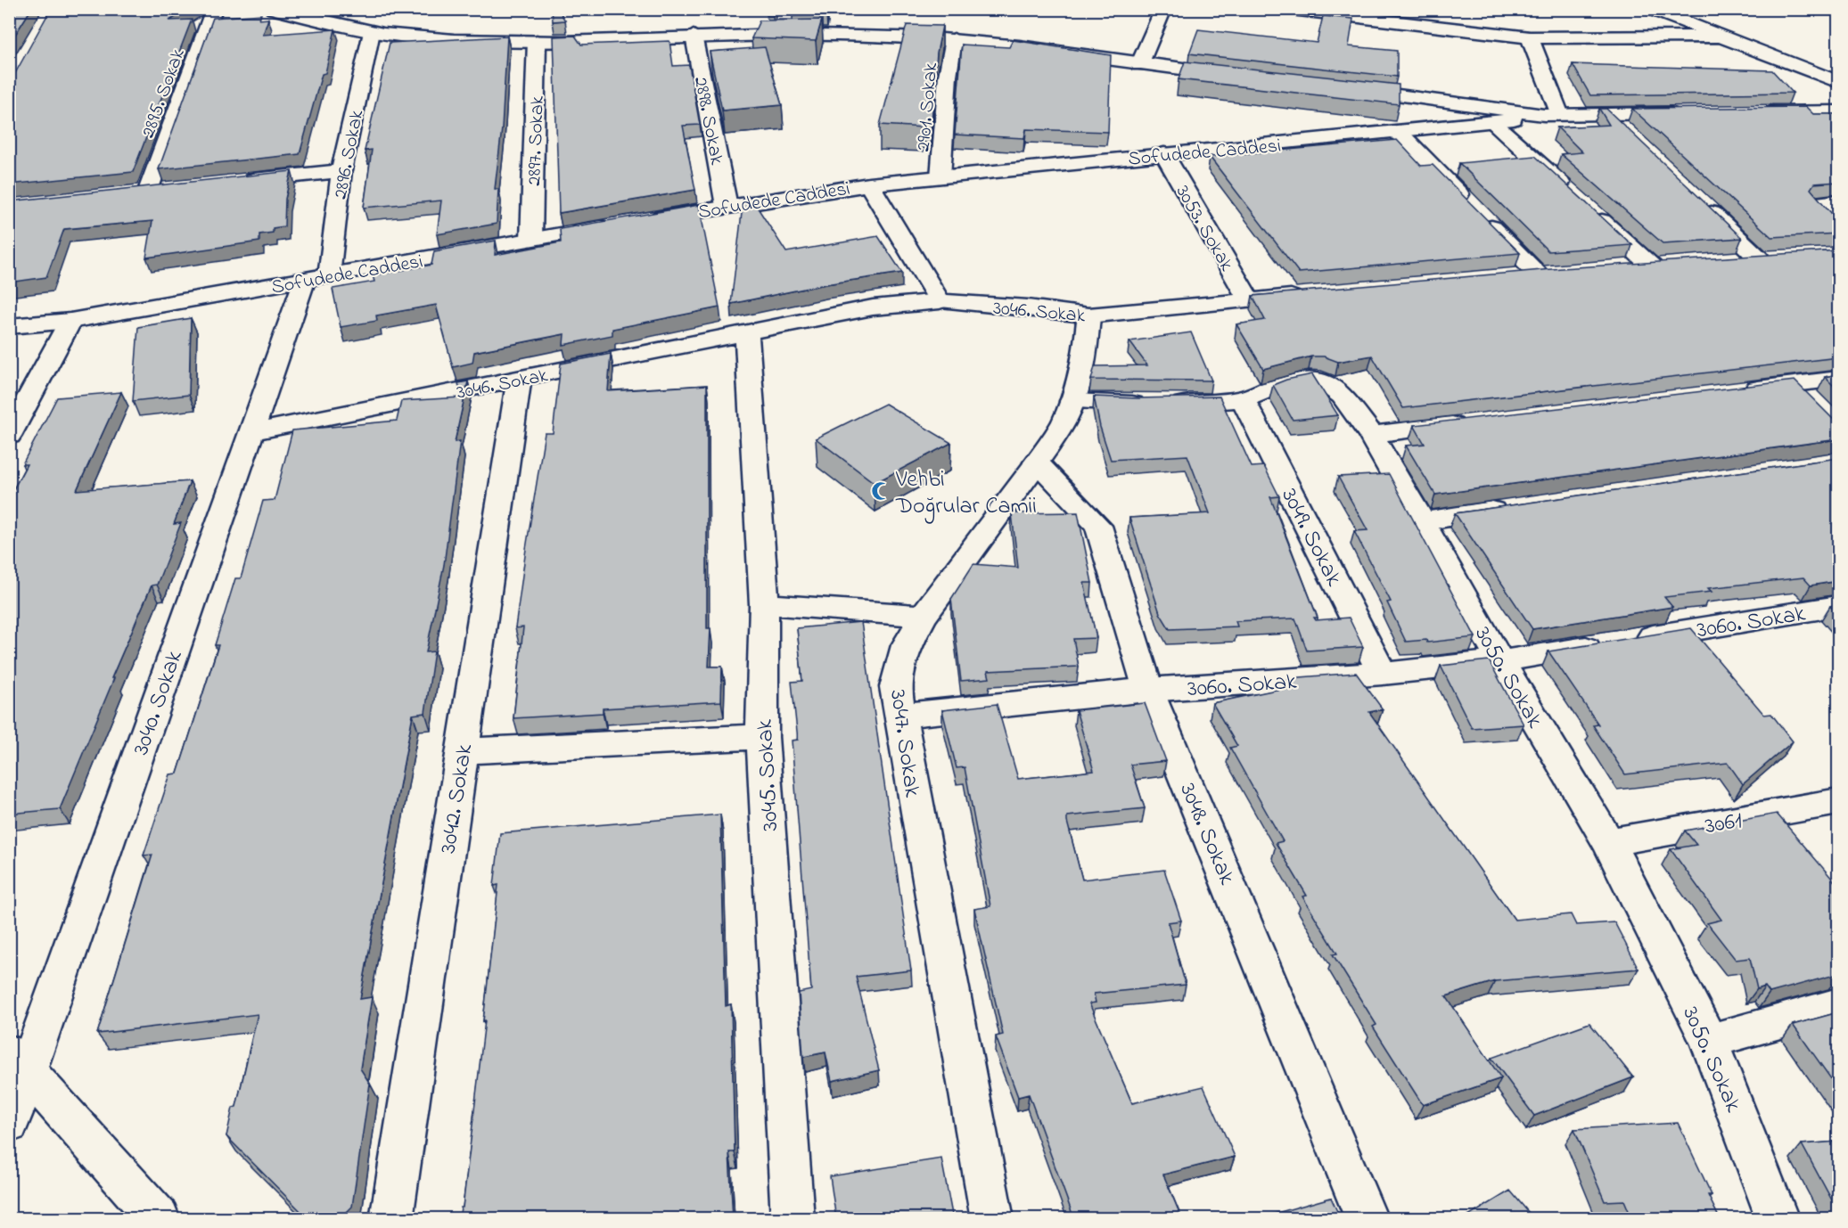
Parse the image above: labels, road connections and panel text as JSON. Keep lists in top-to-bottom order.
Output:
{
  "streets": {
    "street": [
      "2895. Sokak",
      "2901. Sokak",
      "2898. Sokak",
      "2897. Sokak",
      "Sofudede Caddesi",
      "2896. Sokak",
      "3053. Sokak",
      "3046. Sokak",
      "3049. Sokak",
      "3060. Sokak",
      "3050. Sokak",
      "3040. Sokak",
      "3047. Sokak",
      "3045. Sokak",
      "3042. Sokak",
      "3061",
      "3048. Sokak"
    ]
  },
  "crossings": [
    ["2901. Sokak", "Sofudede Caddesi"],
    ["2898. Sokak", "Sofudede Caddesi"],
    ["2897. Sokak", "Sofudede Caddesi"],
    ["Sofudede Caddesi", "2896. Sokak"],
    ["Sofudede Caddesi", "3053. Sokak"],
    ["Sofudede Caddesi", "3040. Sokak"],
    ["2896. Sokak", "3040. Sokak"],
    ["3053. Sokak", "3046. Sokak"],
    ["3046. Sokak", "3040. Sokak"],
    ["3046. Sokak", "3047. Sokak"],
    ["3046. Sokak", "3045. Sokak"],
    ["3046. Sokak", "3042. Sokak"],
    ["3049. Sokak", "3060. Sokak"],
    ["3049. Sokak", "3050. Sokak"],
    ["3060. Sokak", "3050. Sokak"],
    ["3060. Sokak", "3047. Sokak"],
    ["3060. Sokak", "3048. Sokak"],
    ["3050. Sokak", "3047. Sokak"],
    ["3050. Sokak", "3061"],
    ["3047. Sokak", "3048. Sokak"]
  ],
  "places": {
    "mosque": ["Vehbi Doğrular Camii"]
  }
}
